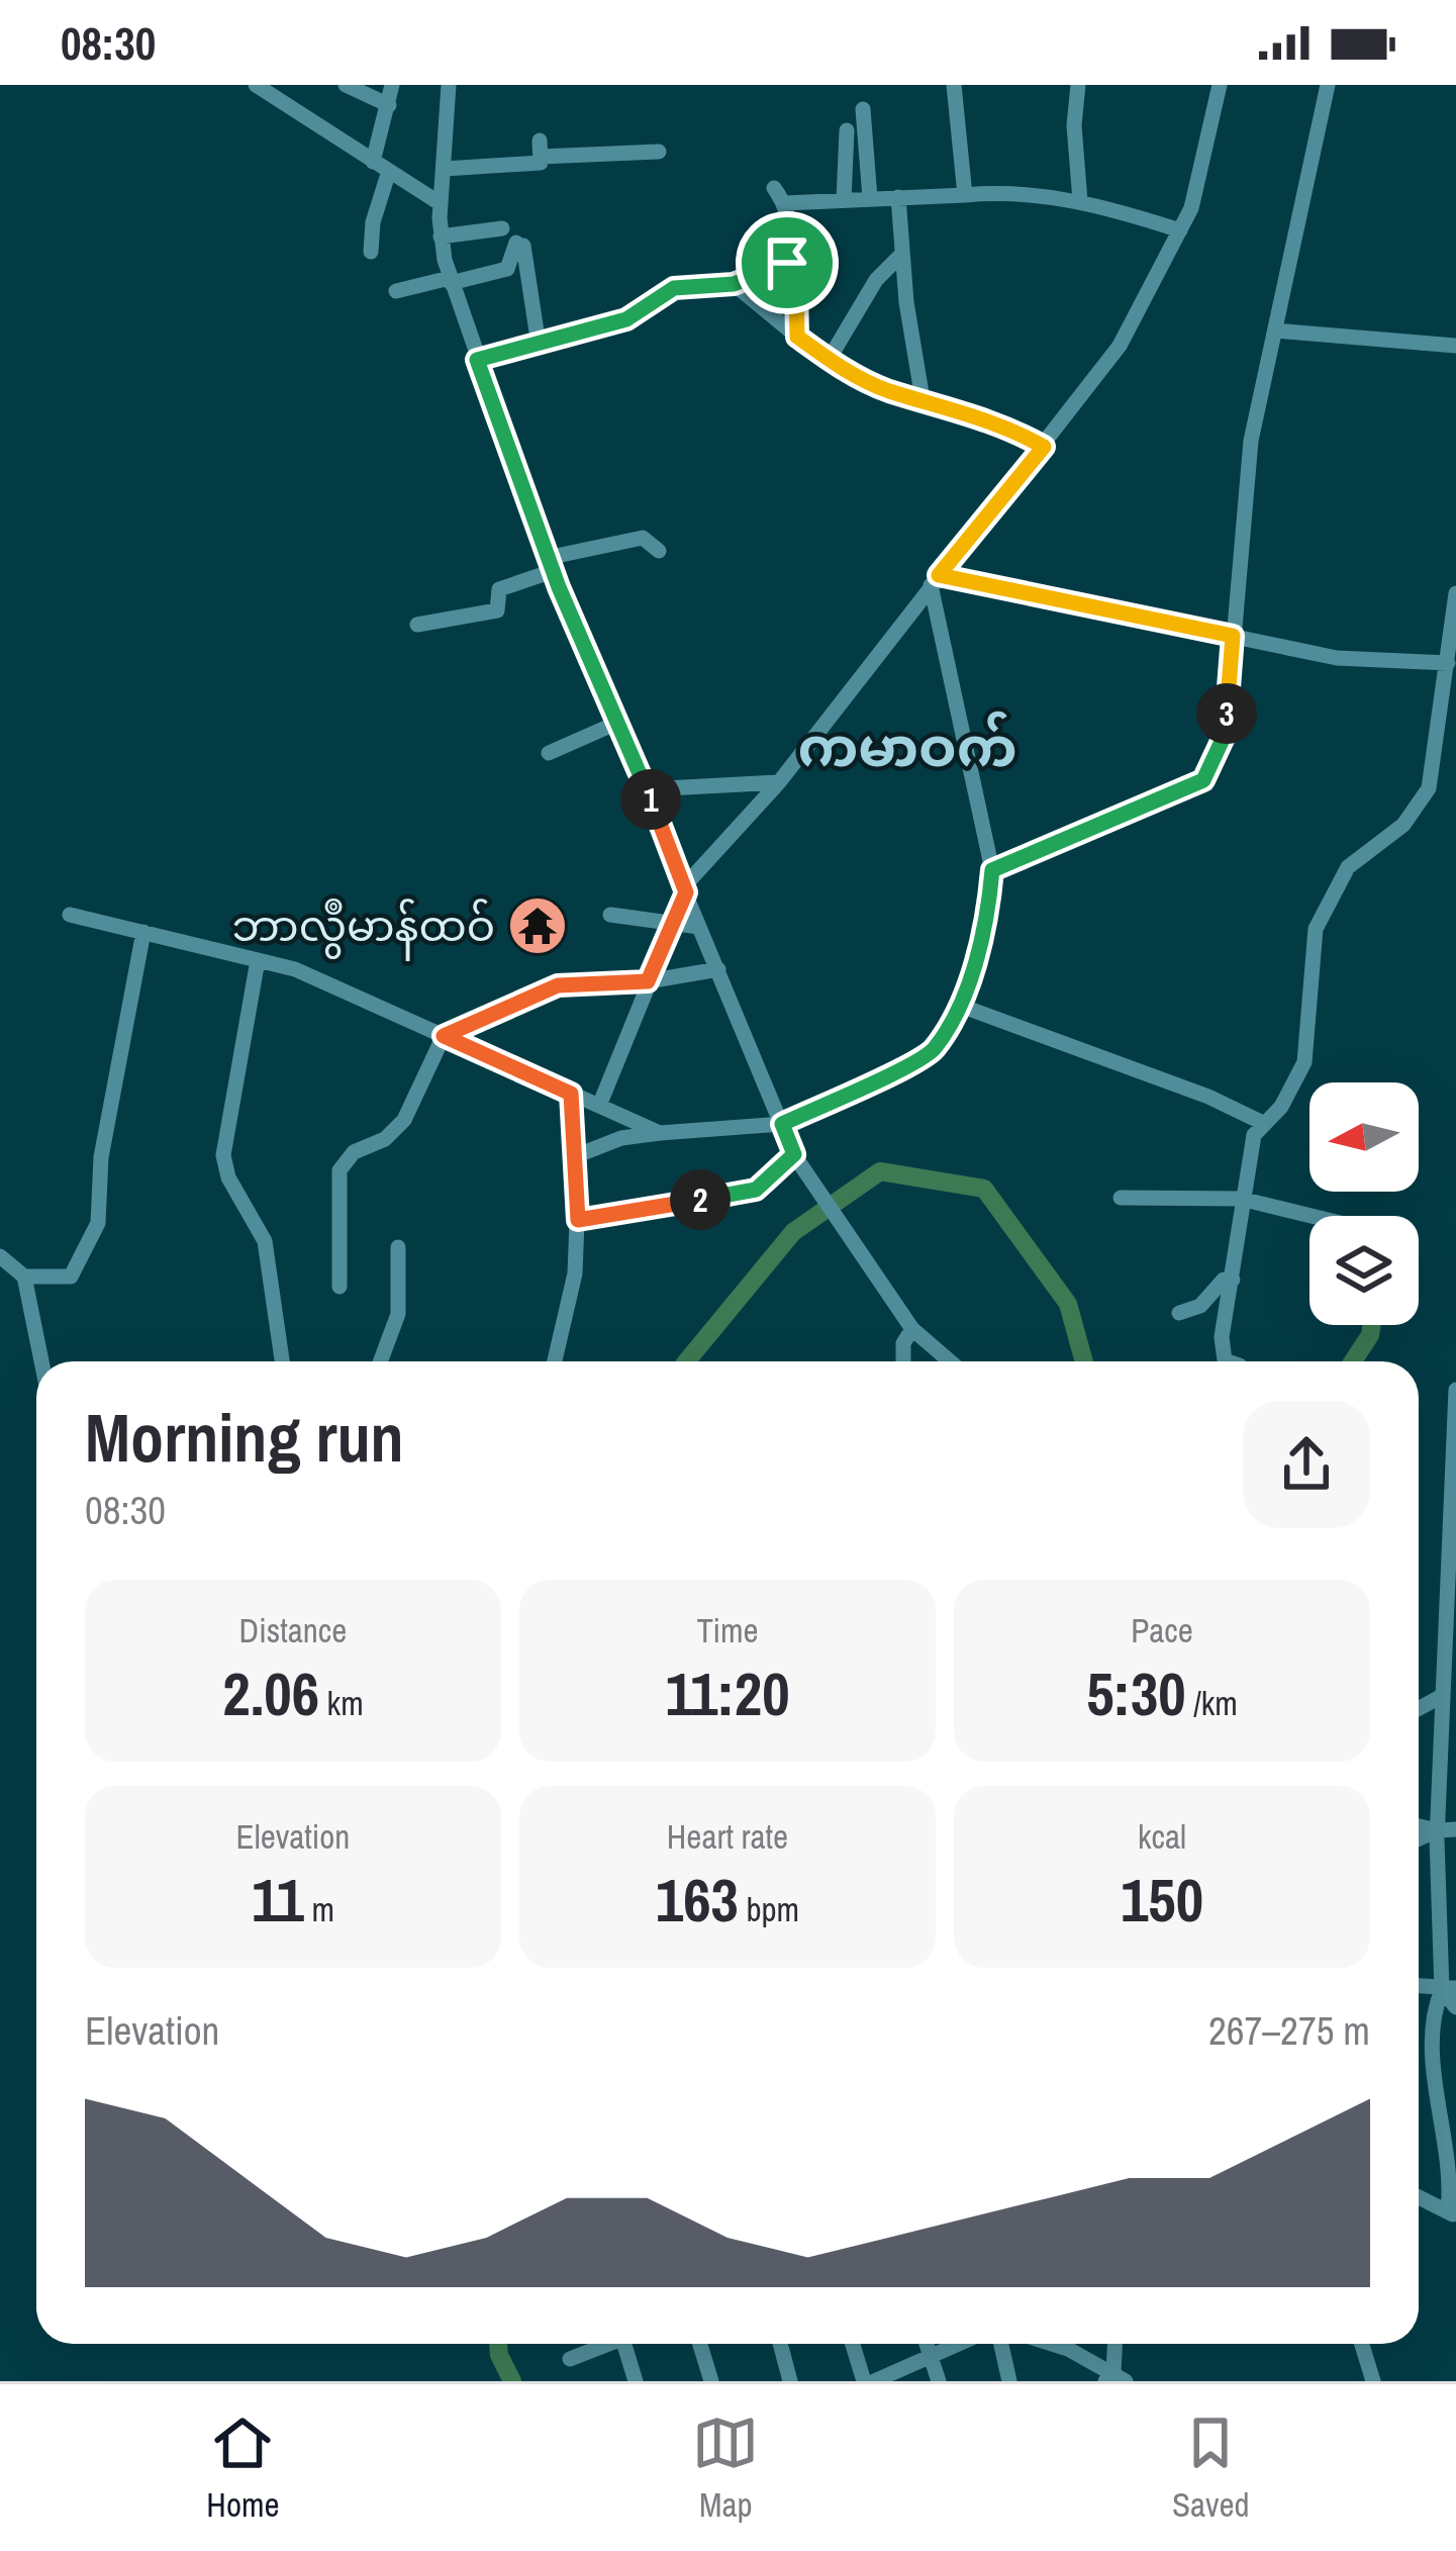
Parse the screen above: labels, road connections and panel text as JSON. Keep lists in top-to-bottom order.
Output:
{
  "districts": ["ကမာဝက်"],
  "places": {
    "temple": ["ဘာလွဳမာန်ထဝ်"]
  },
  "north": "left",
  "page": {
    "status": "08:30",
    "pins": ["3", "1", "2"],
    "heading": ["Morning run", "08:30"],
    "stats": [
      ["Distance", "2.06 km"],
      ["Time", "11:20"],
      ["Pace", "5:30 /km"],
      ["Elevation", "11 m"],
      ["Heart rate", "163 bpm"],
      ["kcal", "150"]
    ],
    "chart": ["Elevation", "267–275 m"],
    "tabs": ["Home", "Map", "Saved"]
  }
}
